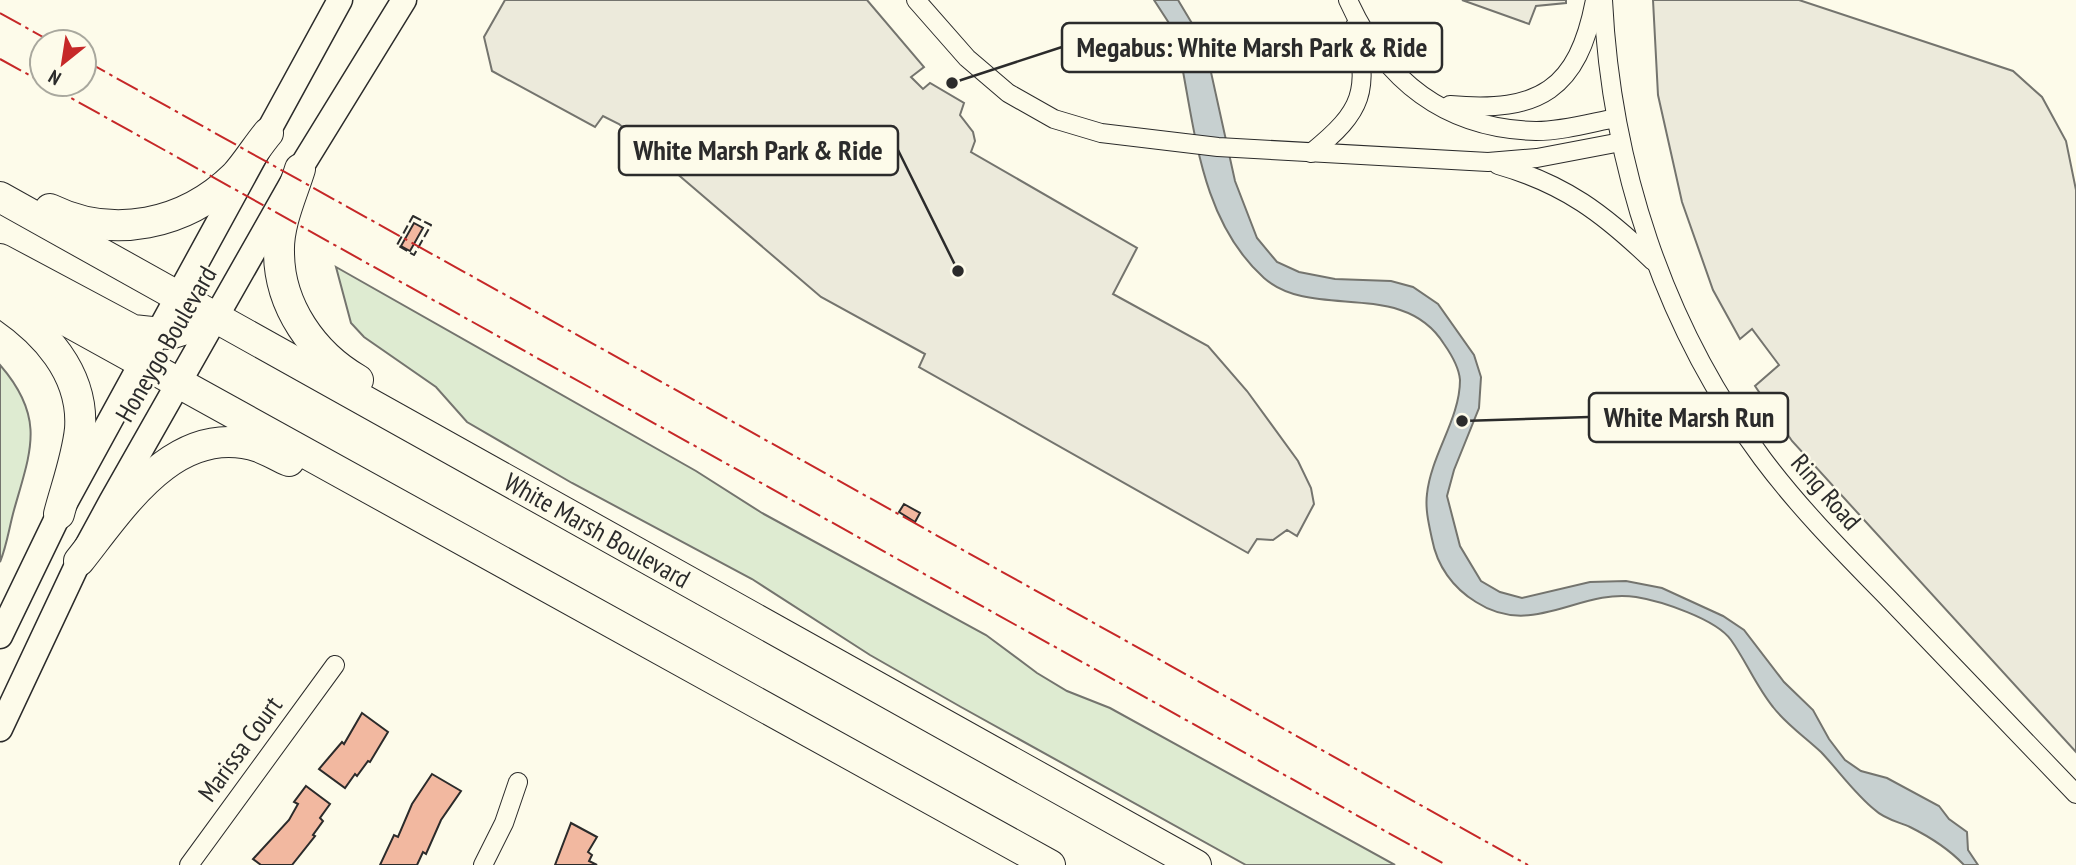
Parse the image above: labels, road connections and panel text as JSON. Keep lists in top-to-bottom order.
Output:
{
  "streets": {
    "highway": ["White Marsh Boulevard"],
    "main road": ["Honeygo Boulevard"],
    "street": ["Ring Road", "Marissa Court"]
  },
  "crossings": [
    ["Honeygo Boulevard", "White Marsh Boulevard"]
  ],
  "places": ["Megabus: White Marsh Park & Ride", "White Marsh Park & Ride", "White Marsh Run"],
  "north": "bottom left"
}
